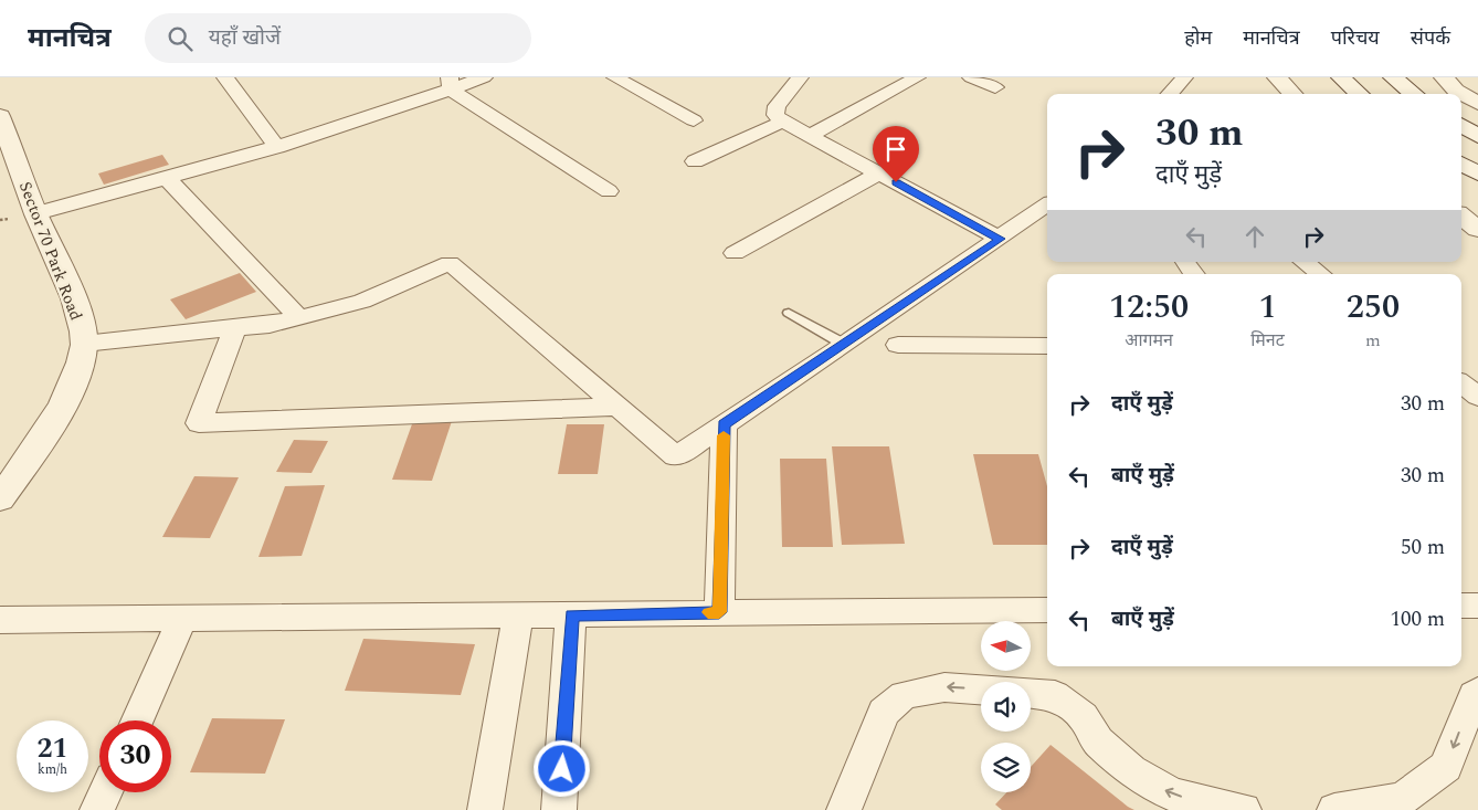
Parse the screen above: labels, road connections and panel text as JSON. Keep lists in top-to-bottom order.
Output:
{
  "streets": {
    "street": ["Sector 70 Park Road"]
  },
  "north": "left",
  "page": {
    "header": "मानचित्र",
    "search": "यहाँ खोजें",
    "nav": [
      "होम",
      "मानचित्र",
      "परिचय",
      "संपर्क"
    ],
    "turn": ["30 m", "दाएँ मुड़ें"],
    "eta": [
      "12:50",
      "आगमन",
      "1",
      "मिनट",
      "250",
      "m"
    ],
    "list": [
      {
        "name": "दाएँ मुड़ें",
        "value": "30 m"
      },
      {
        "name": "बाएँ मुड़ें",
        "value": "30 m"
      },
      {
        "name": "दाएँ मुड़ें",
        "value": "50 m"
      },
      {
        "name": "बाएँ मुड़ें",
        "value": "100 m"
      }
    ],
    "speed": "21 km/h",
    "limit": "30"
  }
}
